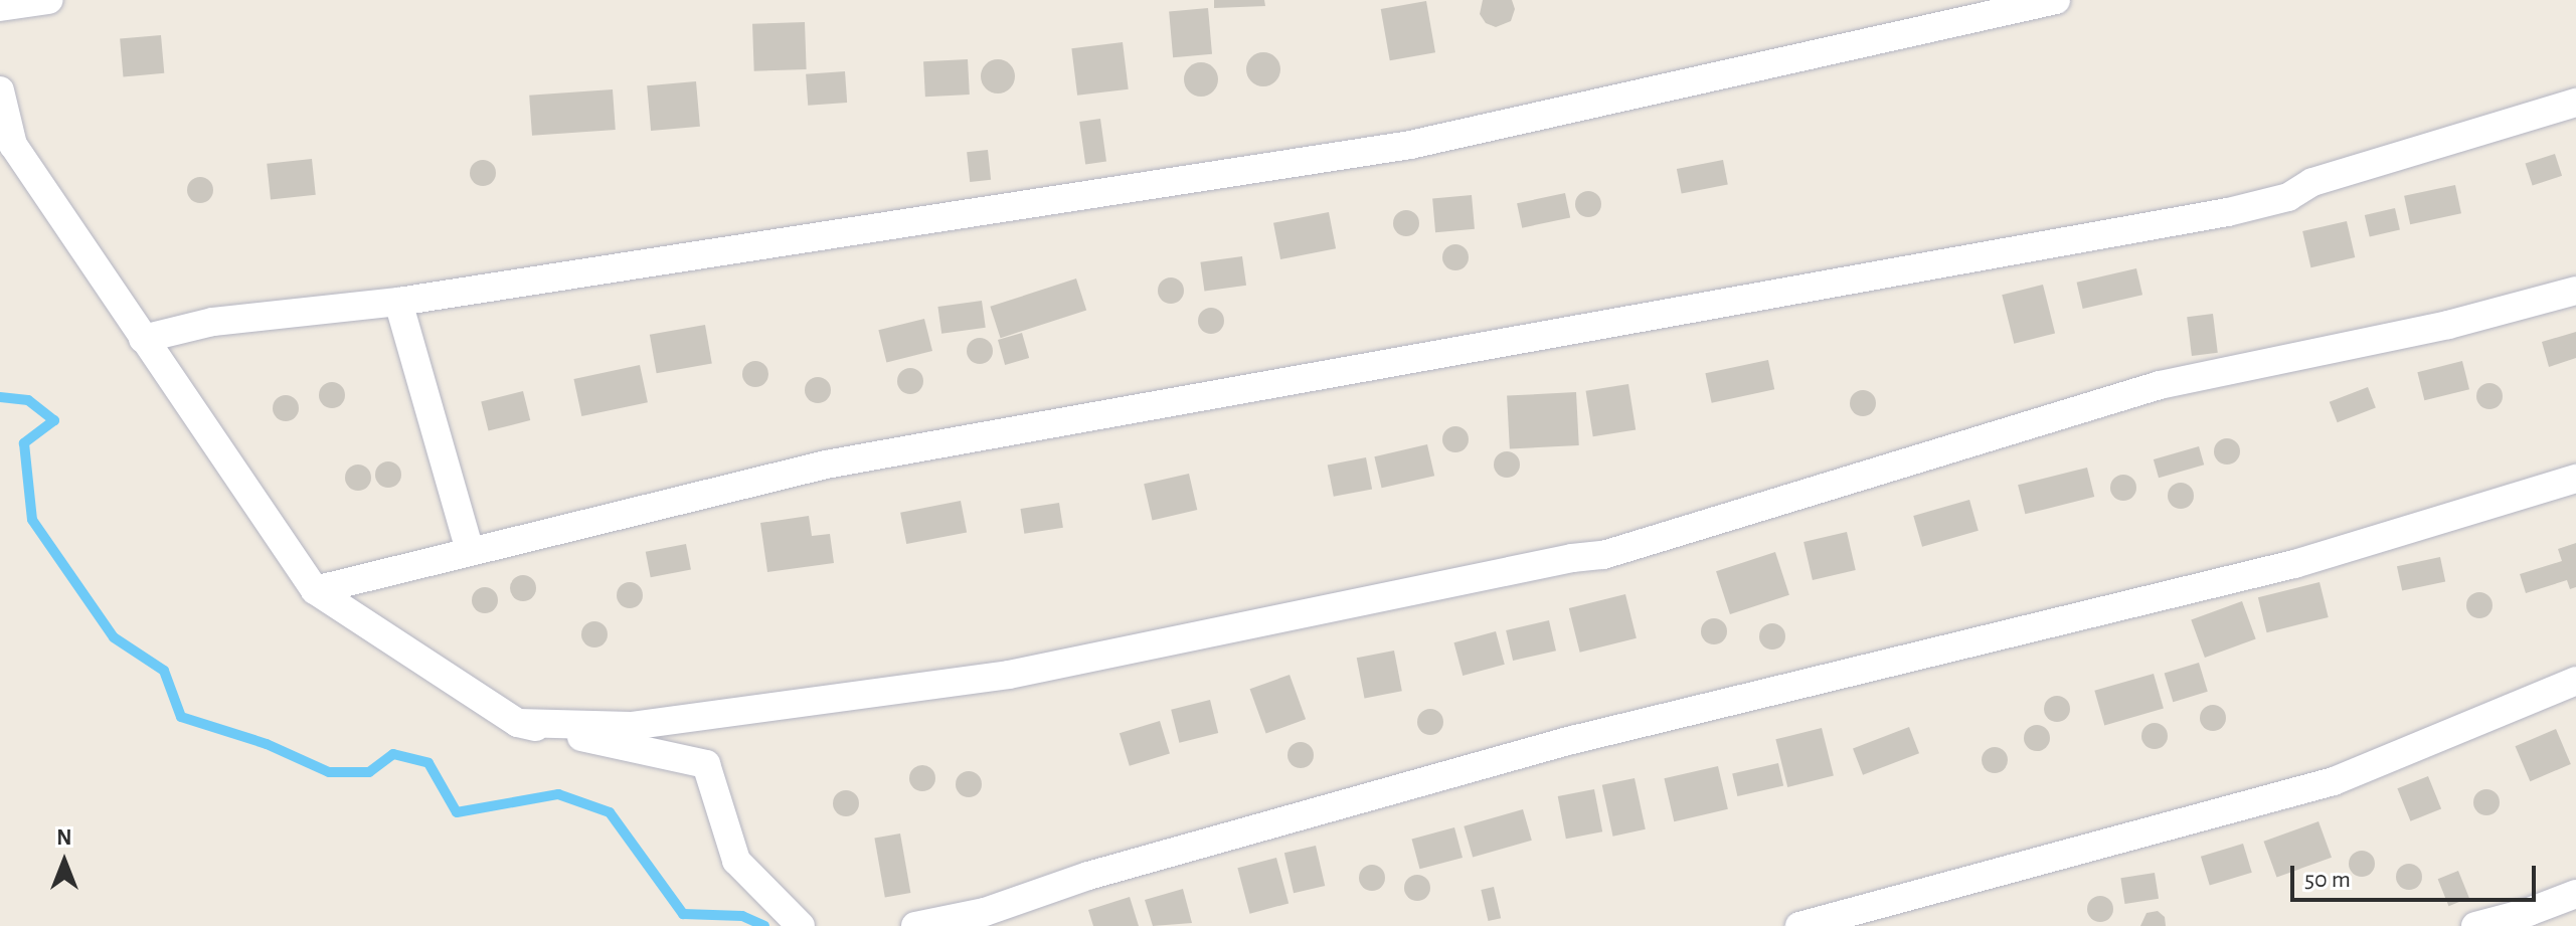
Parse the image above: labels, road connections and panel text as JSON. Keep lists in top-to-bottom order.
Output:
{
  "scale_bar": "50 m",
  "north": "top"
}
